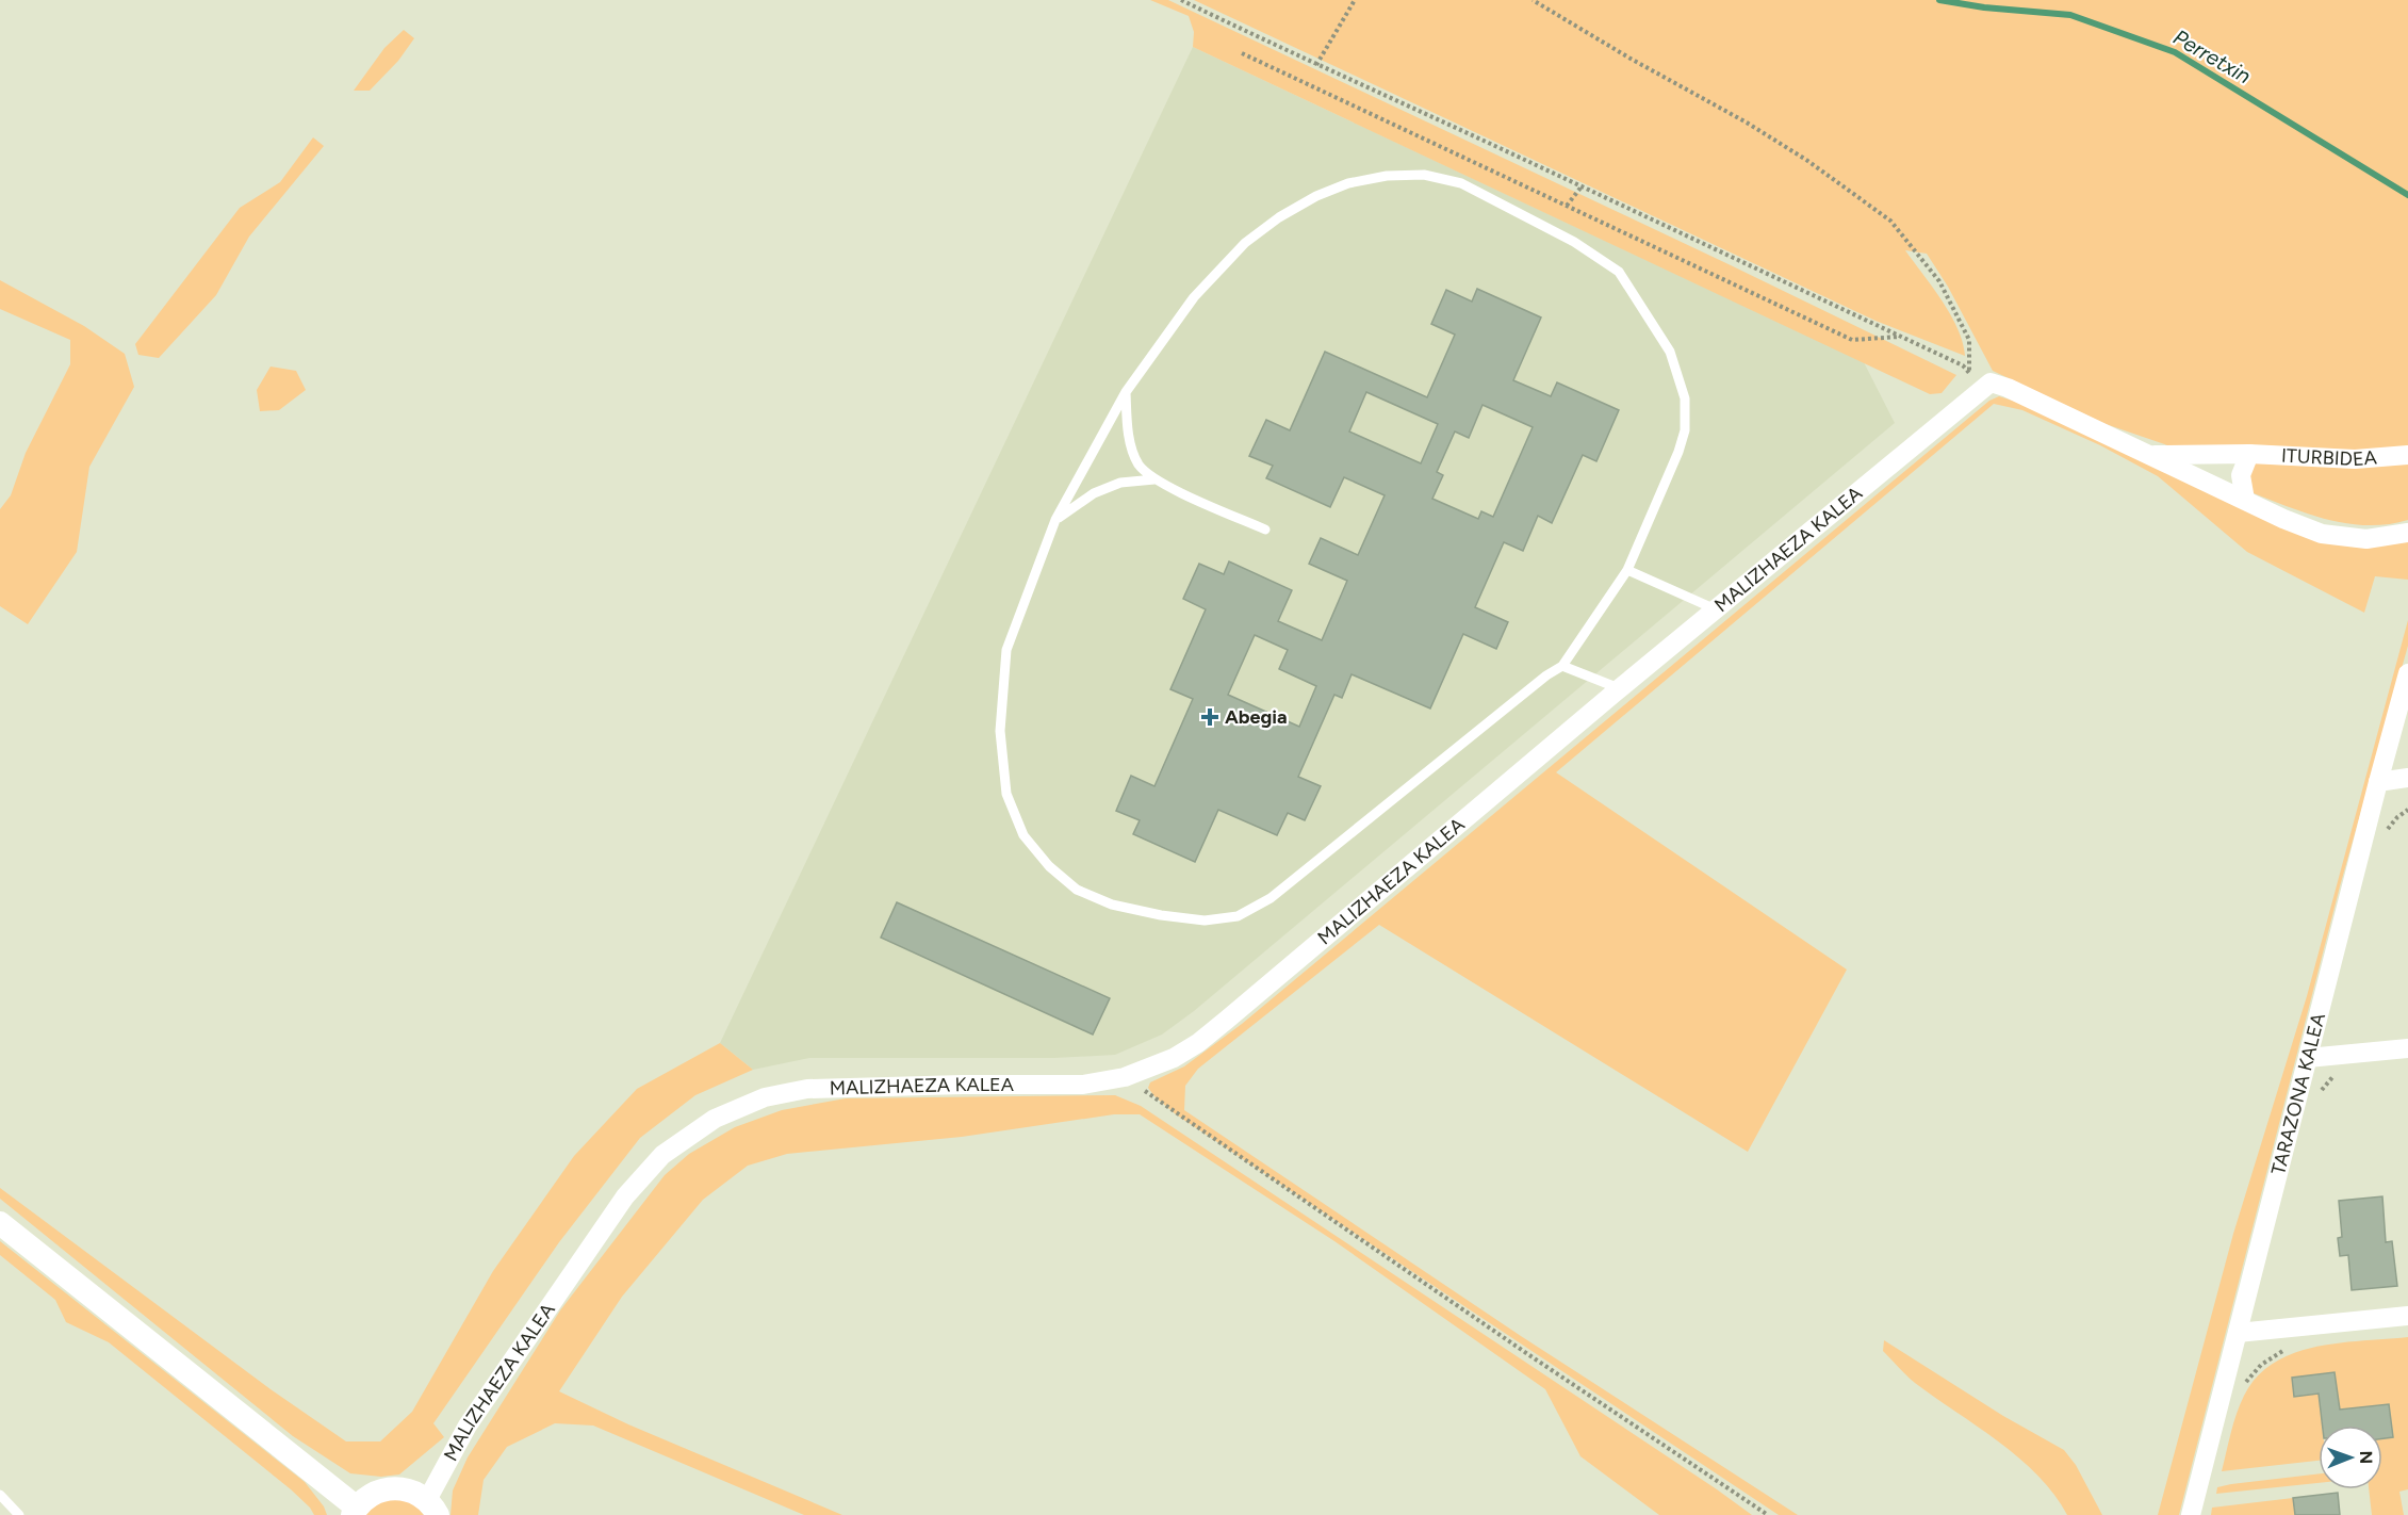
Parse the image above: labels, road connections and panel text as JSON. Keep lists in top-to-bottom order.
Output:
{
  "streets": {
    "street": ["ITURBIDEA", "MALIZHAEZA KALEA", "TARAZONA KALEA"]
  },
  "crossings": [
    ["ITURBIDEA", "MALIZHAEZA KALEA"]
  ],
  "water": ["Perretxin"],
  "places": {
    "health": ["Abegia"]
  },
  "north": "right"
}
